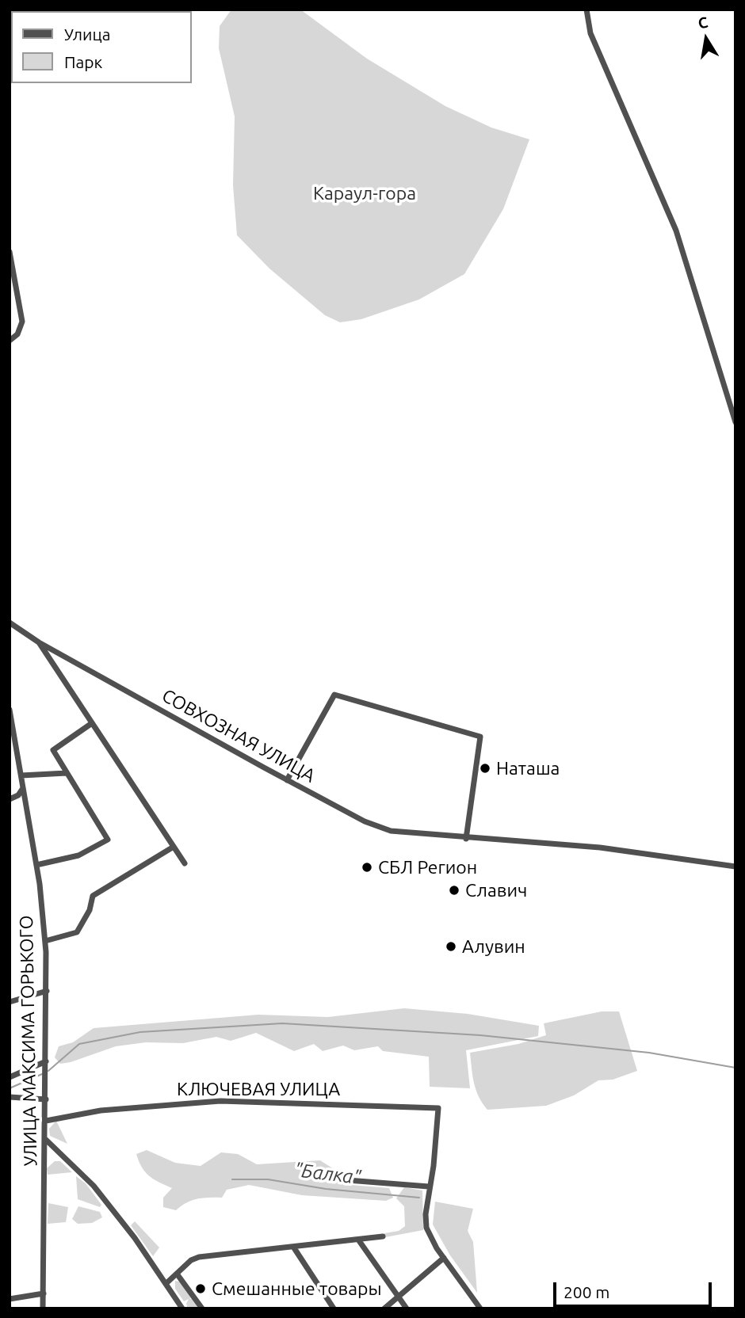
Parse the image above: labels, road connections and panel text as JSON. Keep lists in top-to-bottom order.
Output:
{
  "streets": {
    "street": ["СОВХОЗНАЯ УЛИЦА", "УЛИЦА МАКСИМА ГОРЬКОГО", "КЛЮЧЕВАЯ УЛИЦА"]
  },
  "crossings": [
    ["УЛИЦА МАКСИМА ГОРЬКОГО", "КЛЮЧЕВАЯ УЛИЦА"]
  ],
  "water": ["\"Балка\""],
  "parks": ["Караул-гора"],
  "places": [
    "Наташа",
    "СБЛ Регион",
    "Славич",
    "Алувин",
    "Смешанные товары"
  ],
  "legend": ["Улица", "Парк"],
  "scale_bar": "200 m",
  "north": "top"
}
